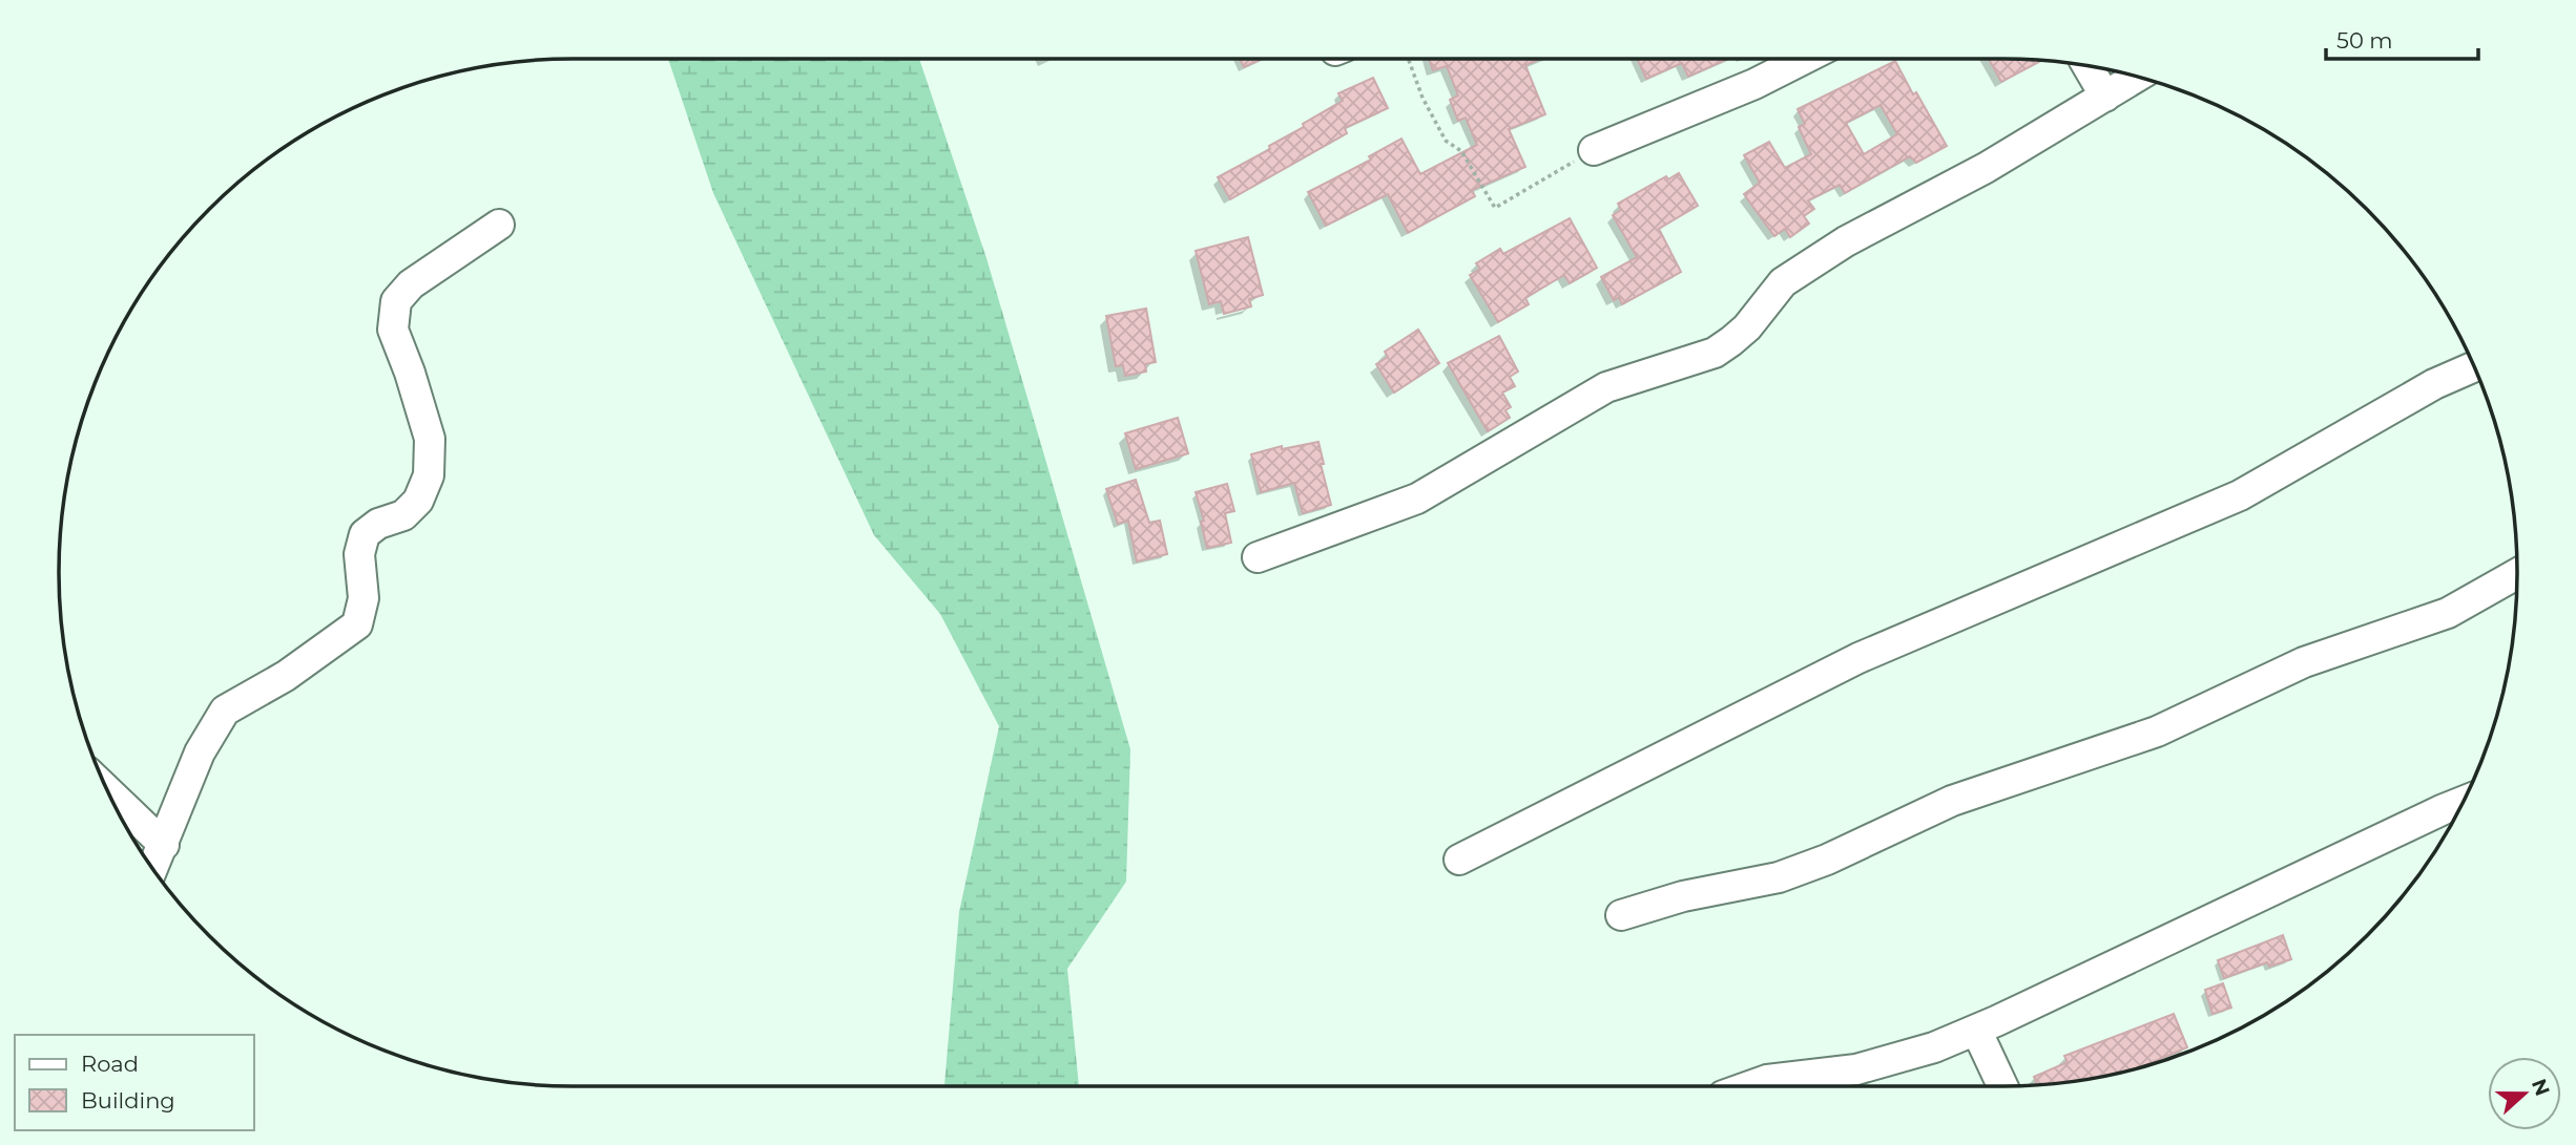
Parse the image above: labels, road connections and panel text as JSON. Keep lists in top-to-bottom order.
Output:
{
  "legend": ["Road", "Building"],
  "scale_bar": "50 m",
  "north": "right"
}
